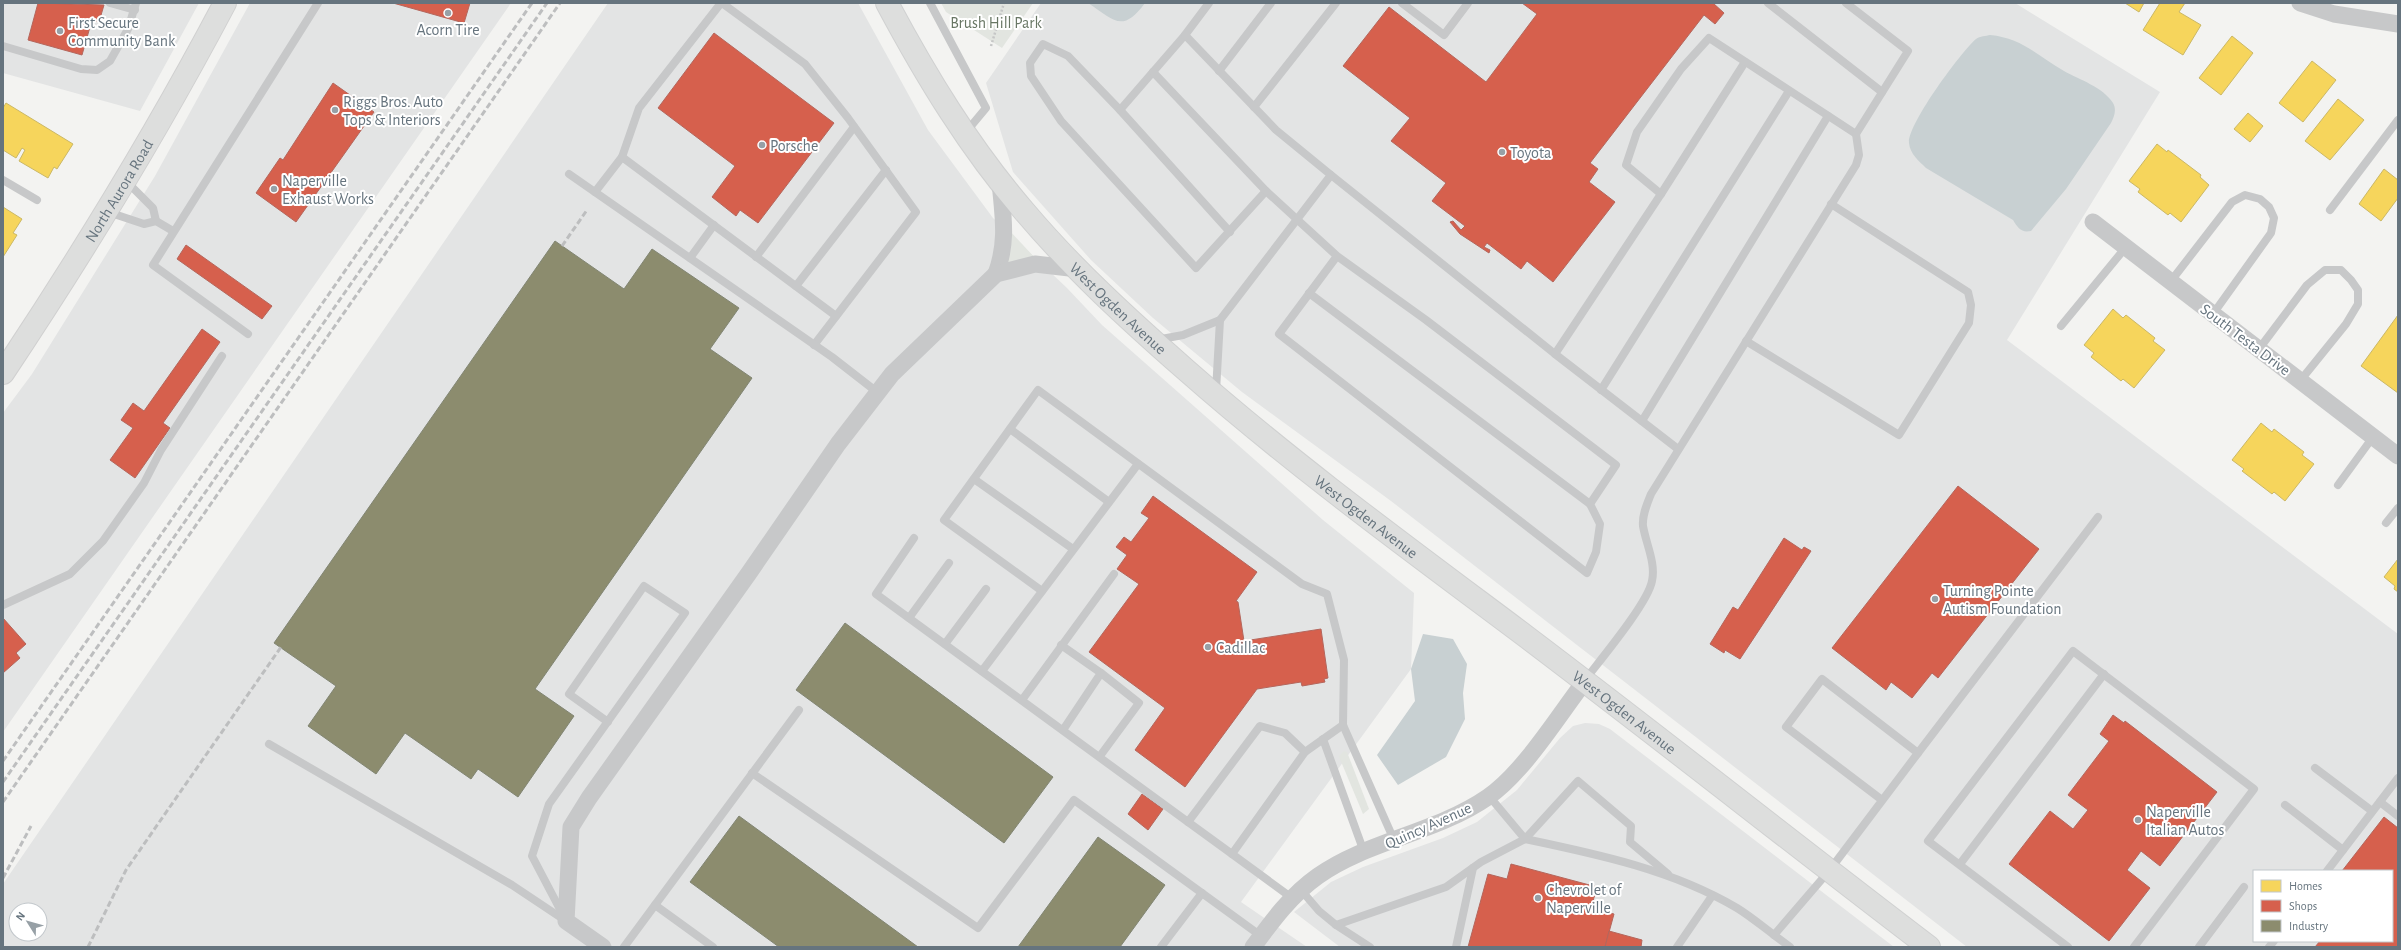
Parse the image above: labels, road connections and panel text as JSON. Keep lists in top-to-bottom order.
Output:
{
  "streets": {
    "main road": ["North Aurora Road", "West Ogden Avenue"],
    "street": ["South Testa Drive", "Quincy Avenue"]
  },
  "crossings": [
    ["West Ogden Avenue", "Quincy Avenue"]
  ],
  "parks": ["Brush Hill Park"],
  "places": [
    "Acorn Tire",
    "First Secure Community Bank",
    "Riggs Bros. Auto Tops & Interiors",
    "Porsche",
    "Toyota",
    "Naperville Exhaust Works",
    "Turning Pointe Autism Foundation",
    "Cadillac",
    "Naperville Italian Autos",
    "Chevrolet of Naperville"
  ],
  "legend": ["Homes", "Shops", "Industry"],
  "north": "top left"
}
